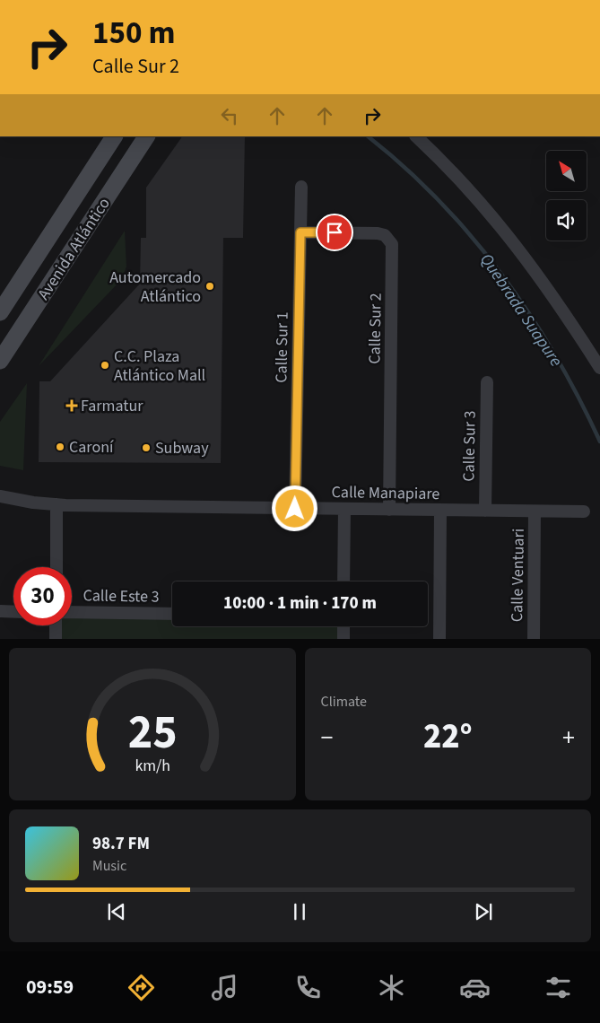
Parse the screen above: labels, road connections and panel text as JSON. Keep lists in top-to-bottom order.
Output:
{
  "streets": {
    "main road": ["Avenida Atlántico"],
    "street": [
      "Calle Sur 2",
      "Calle Sur 1",
      "Calle Sur 3",
      "Calle Manapiare",
      "Calle Ventuari",
      "Calle Este 3"
    ]
  },
  "crossings": [
    ["Calle Sur 2", "Calle Sur 1"],
    ["Calle Sur 2", "Calle Manapiare"],
    ["Calle Sur 1", "Calle Manapiare"],
    ["Calle Sur 3", "Calle Manapiare"],
    ["Calle Manapiare", "Calle Ventuari"]
  ],
  "water": ["Quebrada Suapure"],
  "places": {
    "other": [
      "Automercado Atlántico",
      "C.C. Plaza Atlántico Mall",
      "Caroní",
      "Subway"
    ],
    "health": ["Farmatur"]
  },
  "north": "top left",
  "page": {
    "turn": ["150 m", "Calle Sur 2"],
    "limit": "30",
    "trip": "10:00 · 1 min · 170 m",
    "tile": "Climate",
    "heat": ["−", "22°", "+"],
    "song": ["98.7 FM", "Music"],
    "tabs": "09:59",
    "gauge": ["25", "km/h"]
  }
}
